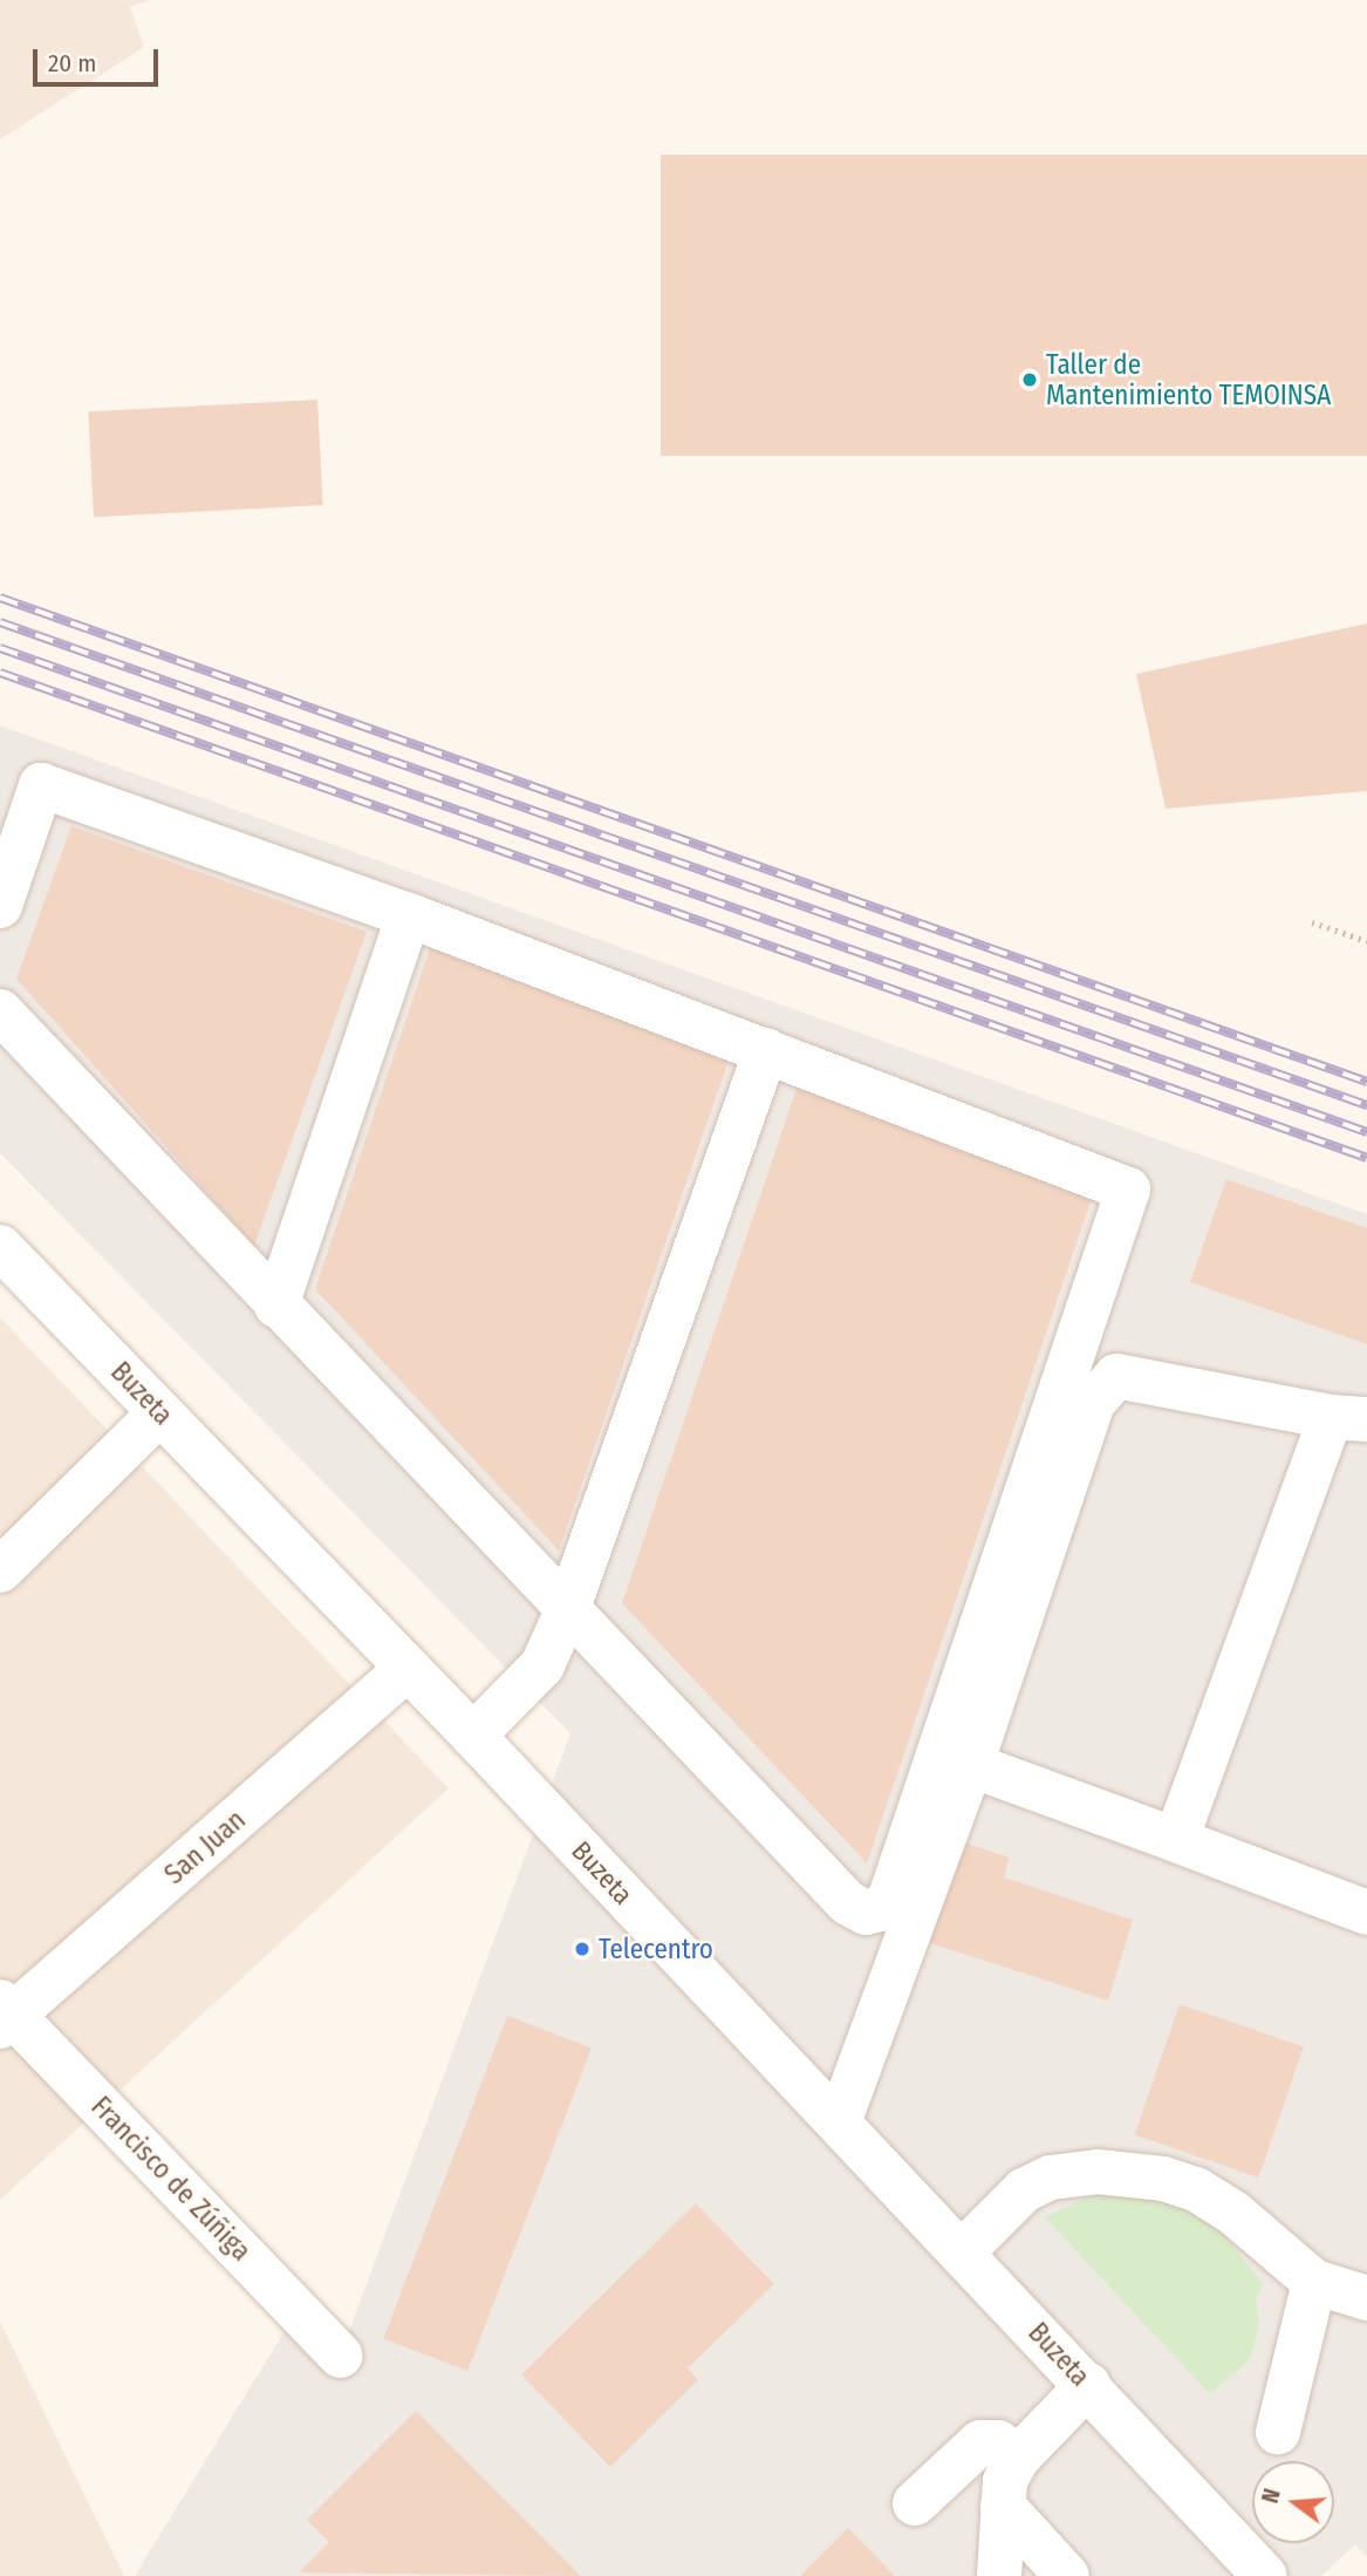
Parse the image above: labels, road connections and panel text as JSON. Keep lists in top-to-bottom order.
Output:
{
  "streets": {
    "street": ["Buzeta", "San Juan", "Francisco de Zúñiga"]
  },
  "crossings": [
    ["Buzeta", "San Juan"],
    ["San Juan", "Francisco de Zúñiga"]
  ],
  "places": ["Taller de Mantenimiento TEMOINSA", "Telecentro"],
  "scale_bar": "20 m",
  "north": "left"
}
